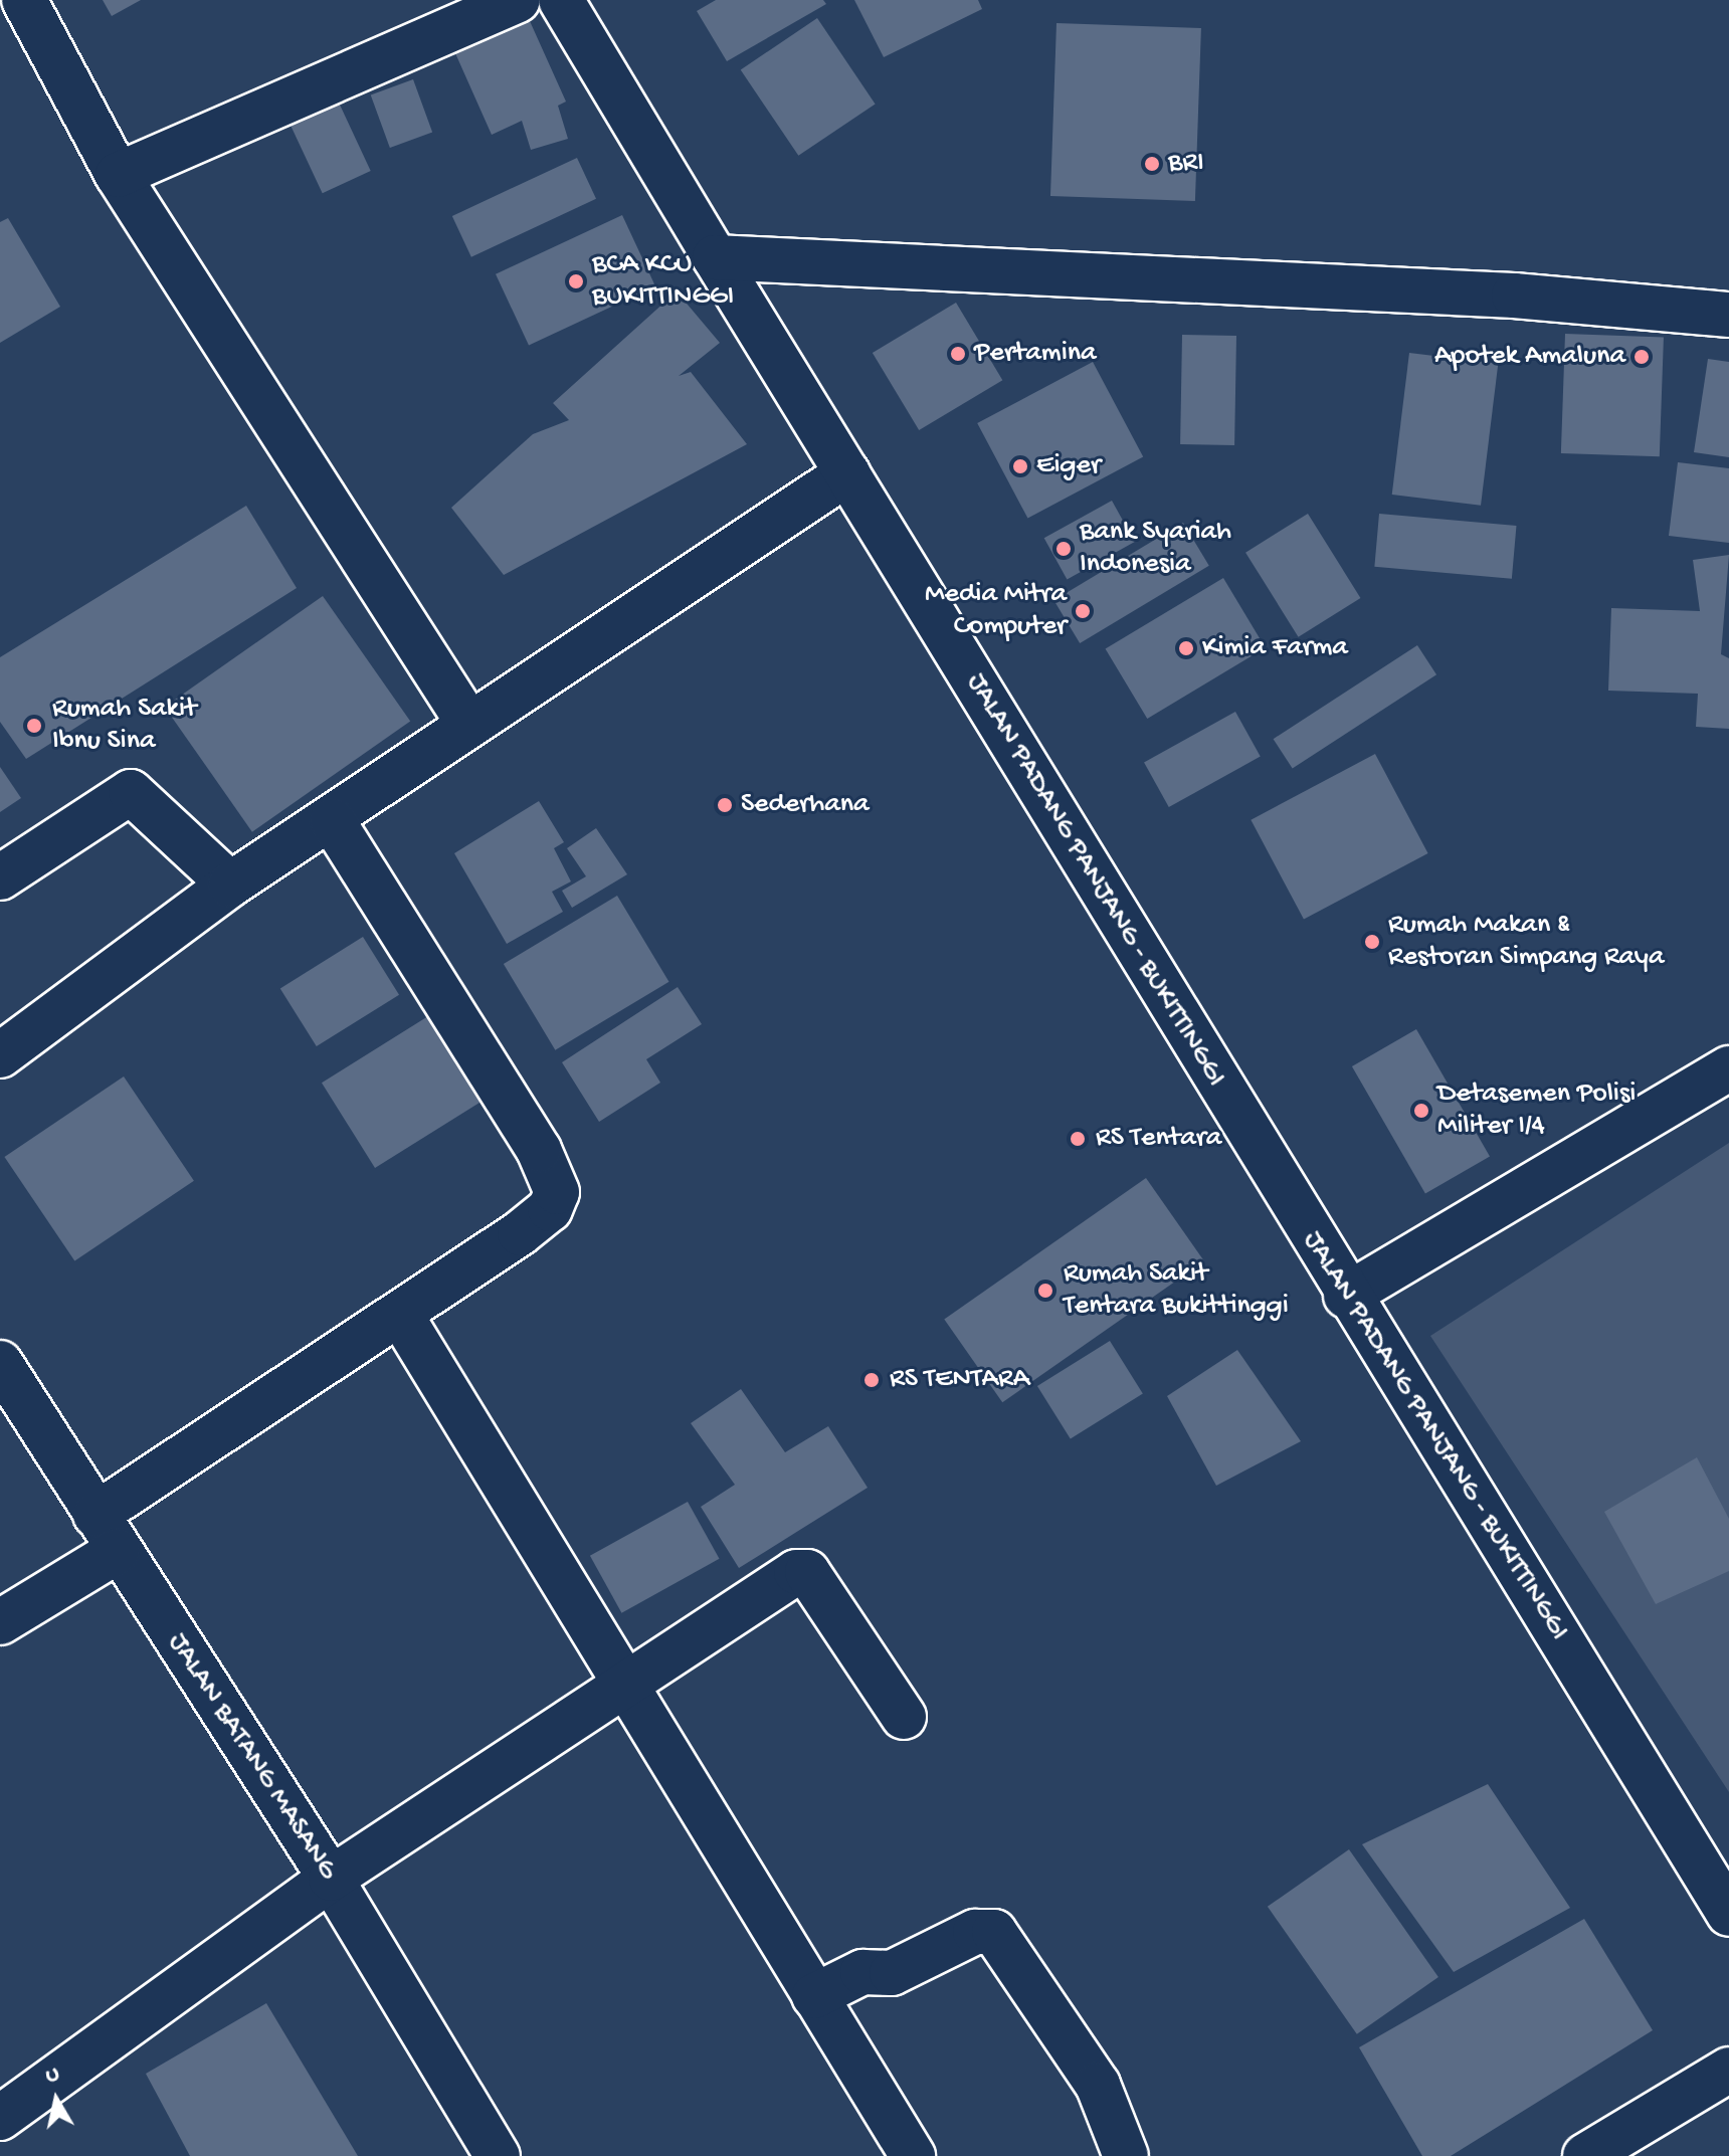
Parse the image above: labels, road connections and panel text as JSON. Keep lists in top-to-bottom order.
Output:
{
  "streets": {
    "main road": ["JALAN PADANG PANJANG - BUKITTINGGI", "JALAN BATANG MASANG"]
  },
  "places": [
    "BRI",
    "BCA KCU BUKITTINGGI",
    "Pertamina",
    "Apotek Amaluna",
    "Eiger",
    "Bank Syariah Indonesia",
    "Media Mitra Computer",
    "Kimia Farma",
    "Rumah Sakit Ibnu Sina",
    "Sederhana",
    "Rumah Makan & Restoran Simpang Raya",
    "Detasemen Polisi Militer I/4",
    "RS Tentara",
    "Rumah Sakit Tentara Bukittinggi",
    "RS TENTARA"
  ],
  "north": "top"
}
